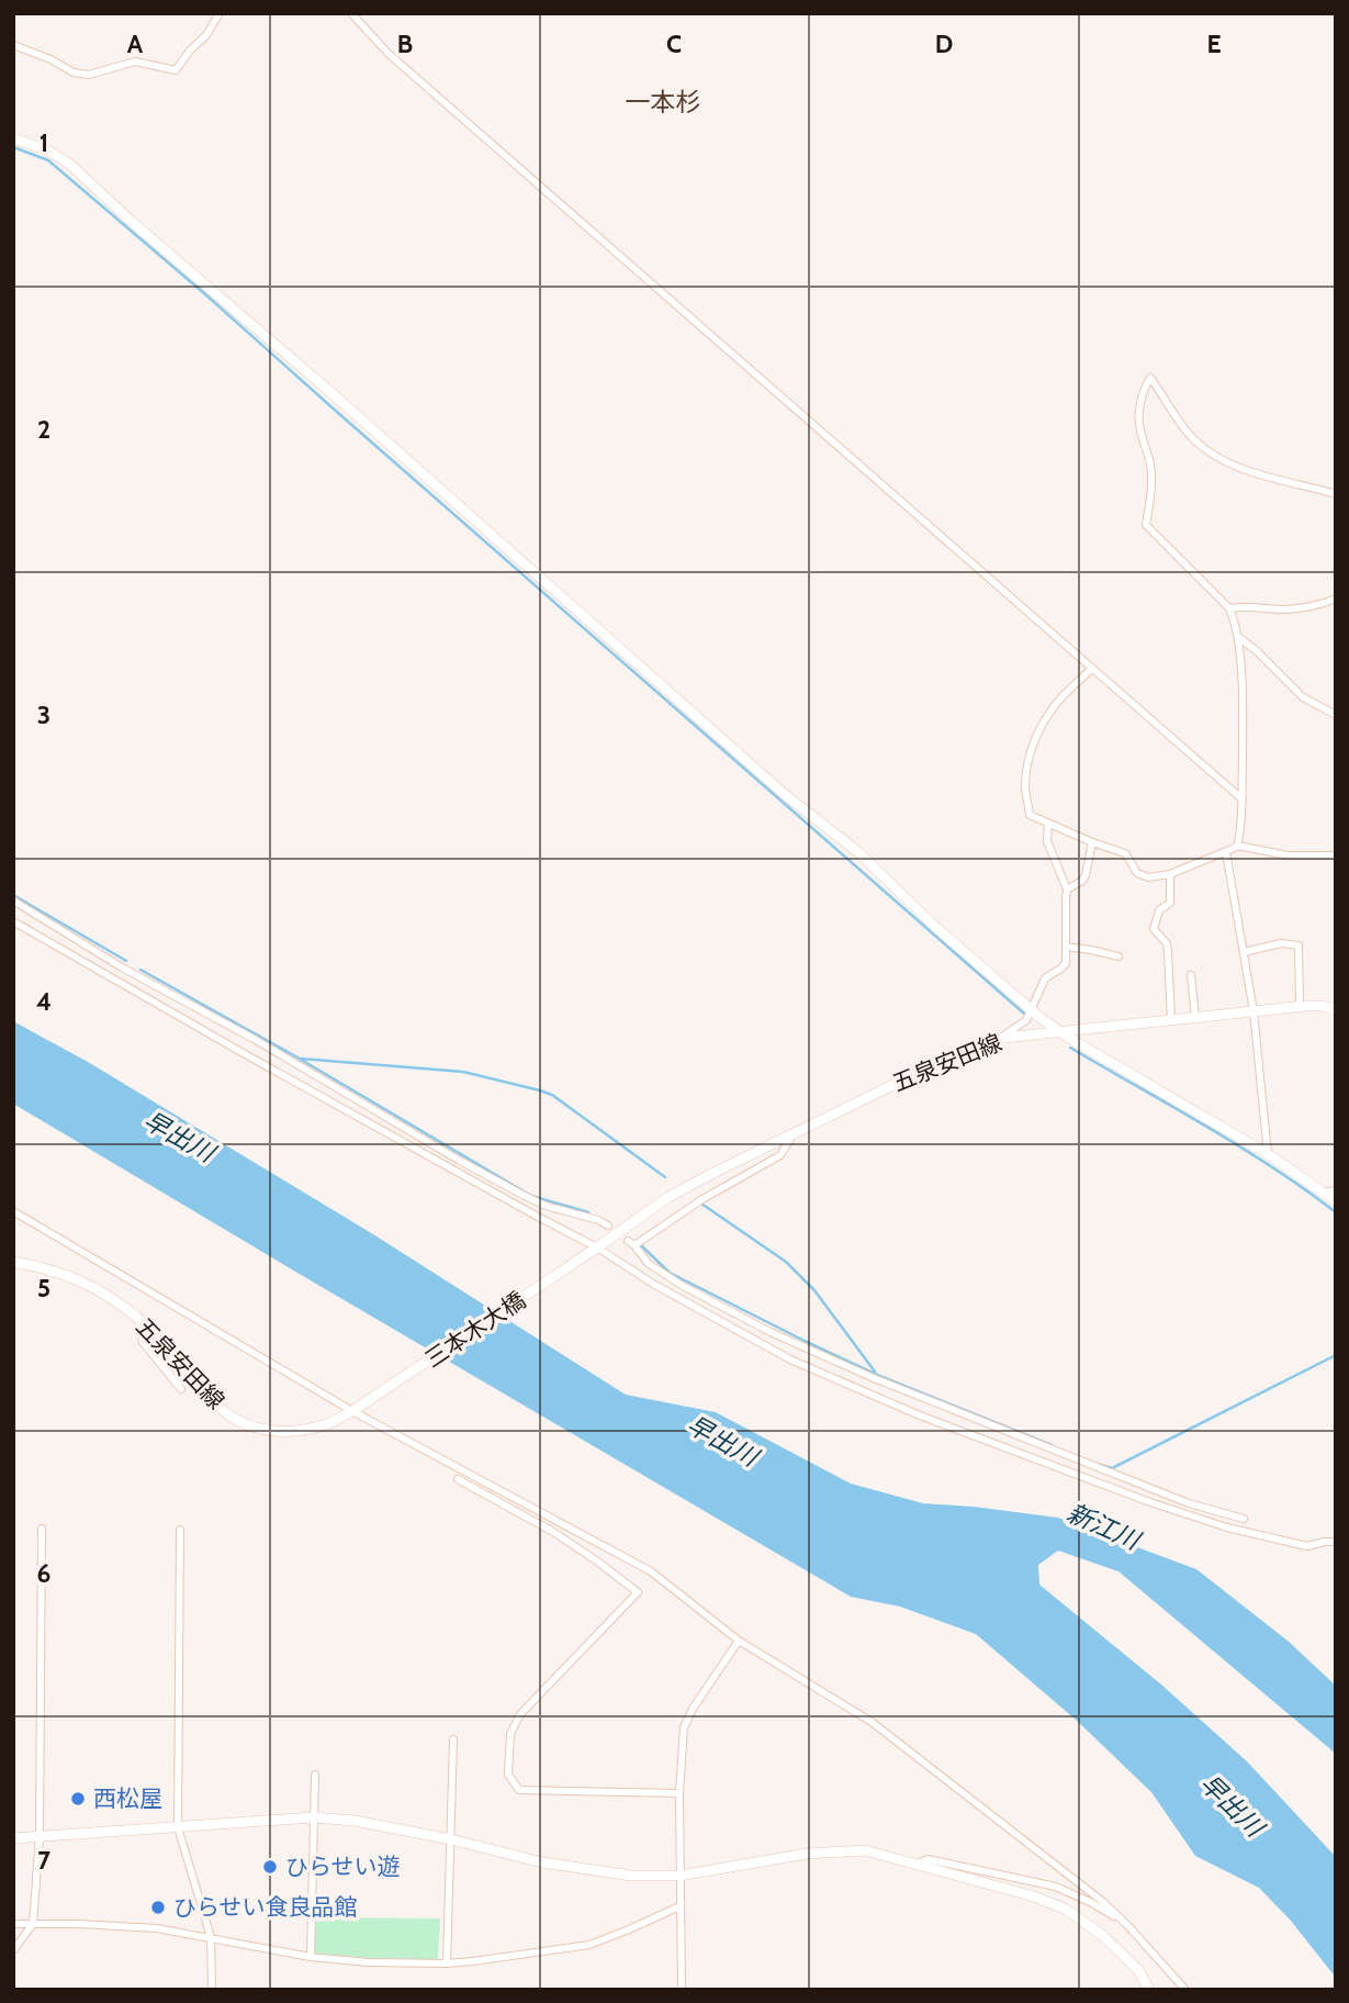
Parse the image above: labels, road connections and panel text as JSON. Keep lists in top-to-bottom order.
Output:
{
  "streets": {
    "street": ["五泉安田線", "三本木大橋"]
  },
  "crossings": [
    ["五泉安田線", "三本木大橋"]
  ],
  "districts": ["一本杉"],
  "water": ["早出川", "新江川"],
  "places": ["西松屋", "ひらせい遊", "ひらせい食良品館"],
  "grid": {
    "columns": [
      "A",
      "B",
      "C",
      "D",
      "E"
    ],
    "rows": [
      "1",
      "2",
      "3",
      "4",
      "5",
      "6",
      "7"
    ]
  }
}
